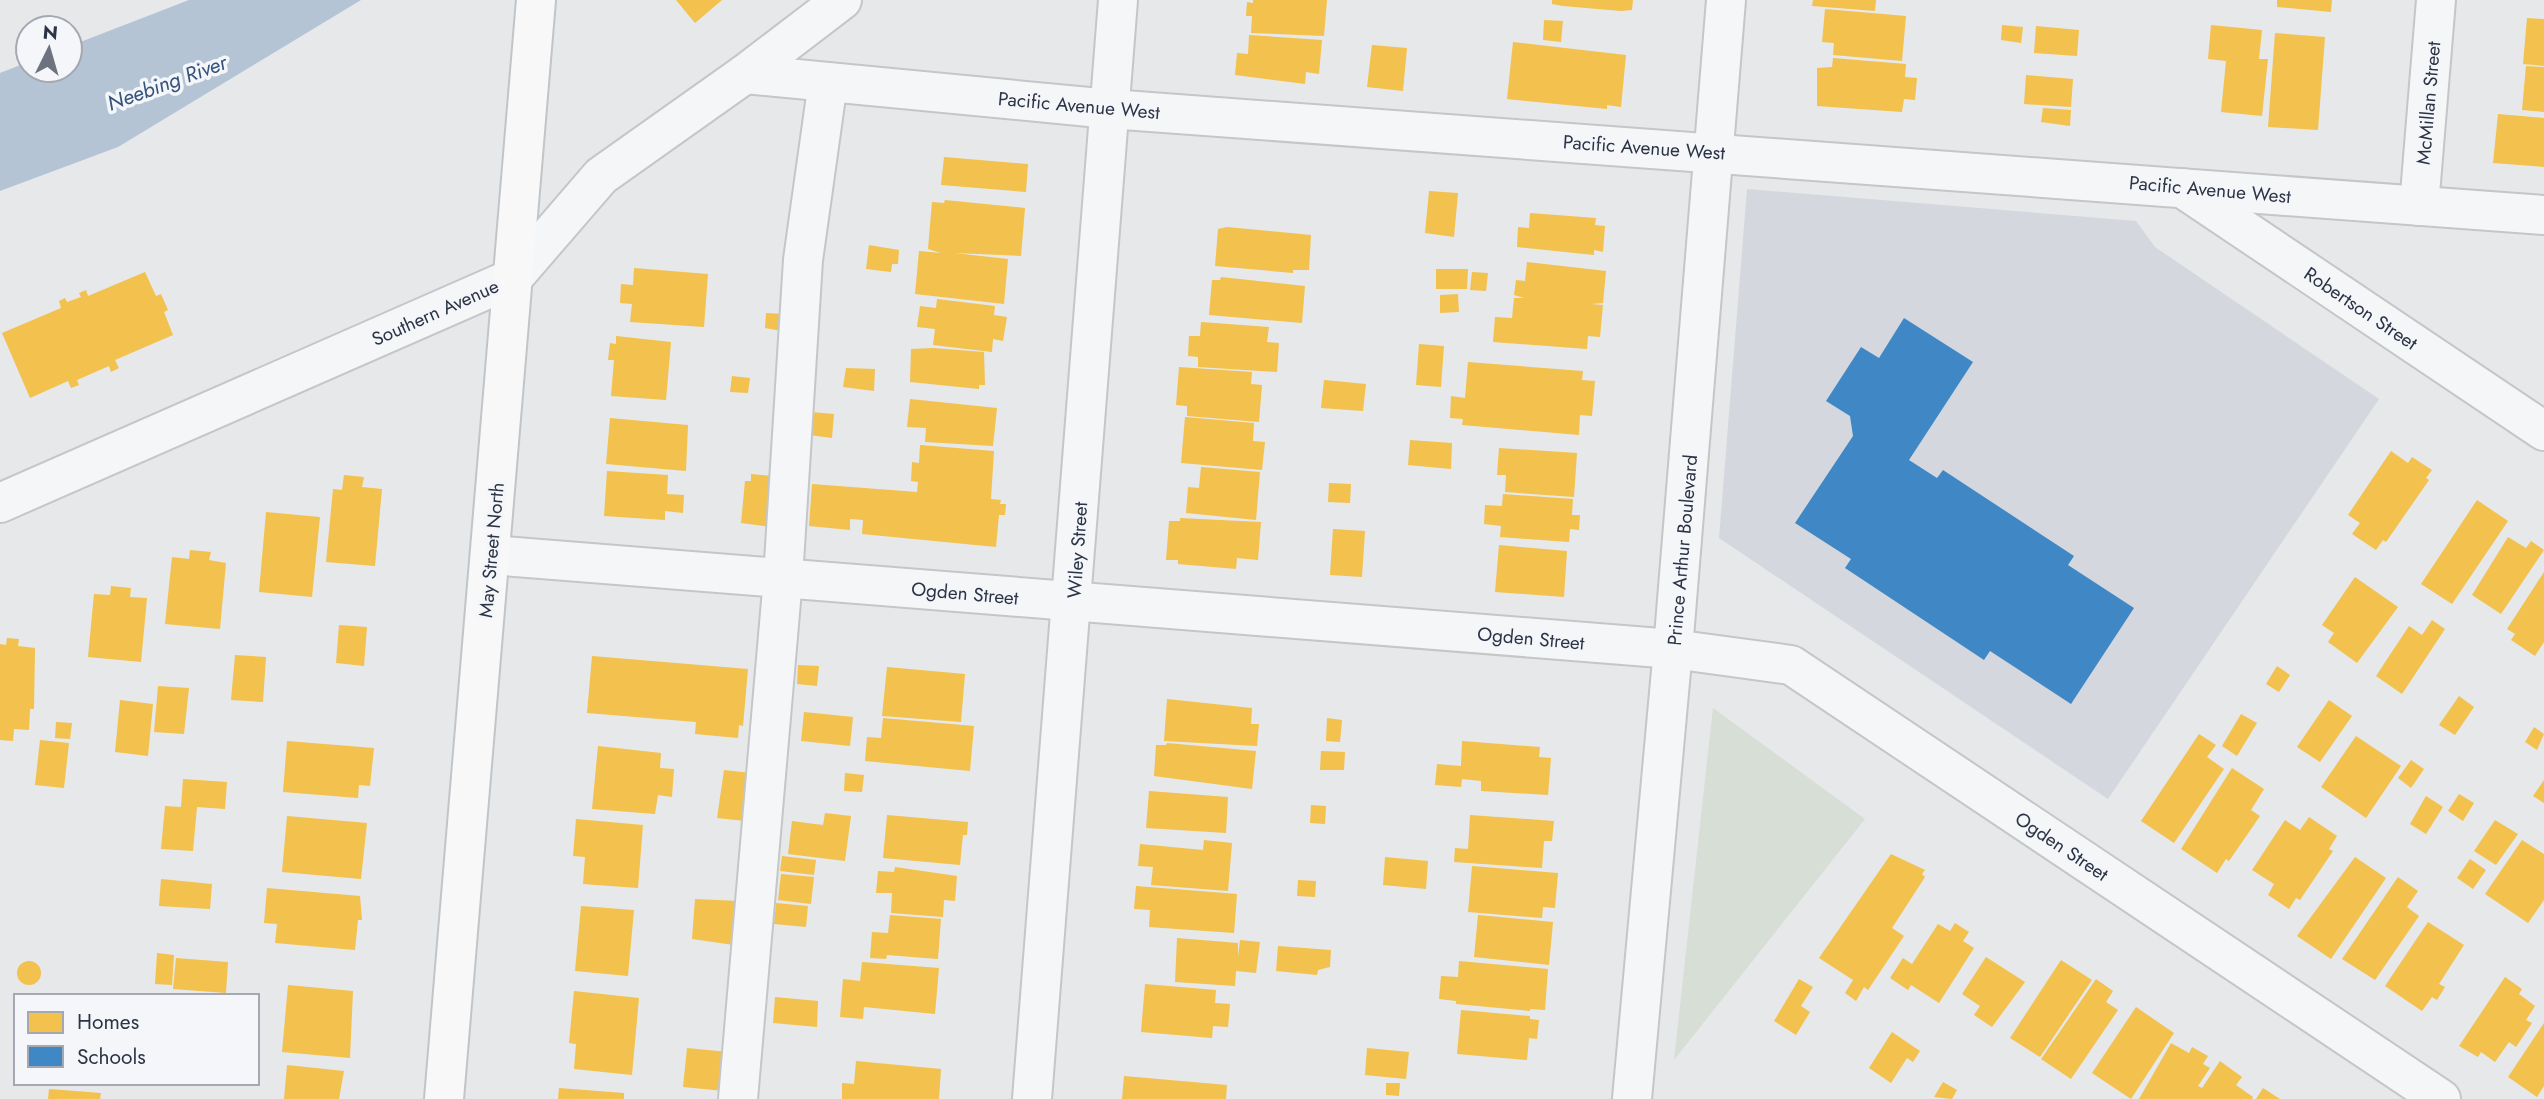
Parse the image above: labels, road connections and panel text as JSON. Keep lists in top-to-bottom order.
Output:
{
  "streets": {
    "main road": ["May Street North"],
    "street": [
      "McMillan Street",
      "Pacific Avenue West",
      "Robertson Street",
      "Southern Avenue",
      "Wiley Street",
      "Prince Arthur Boulevard",
      "Ogden Street"
    ]
  },
  "crossings": [
    ["McMillan Street", "Pacific Avenue West"],
    ["Pacific Avenue West", "Robertson Street"],
    ["Pacific Avenue West", "Southern Avenue"],
    ["Pacific Avenue West", "Wiley Street"],
    ["Pacific Avenue West", "Prince Arthur Boulevard"],
    ["Southern Avenue", "May Street North"],
    ["May Street North", "Ogden Street"],
    ["Wiley Street", "Ogden Street"],
    ["Prince Arthur Boulevard", "Ogden Street"]
  ],
  "water": ["Neebing River"],
  "legend": ["Homes", "Schools"],
  "north": "top"
}
